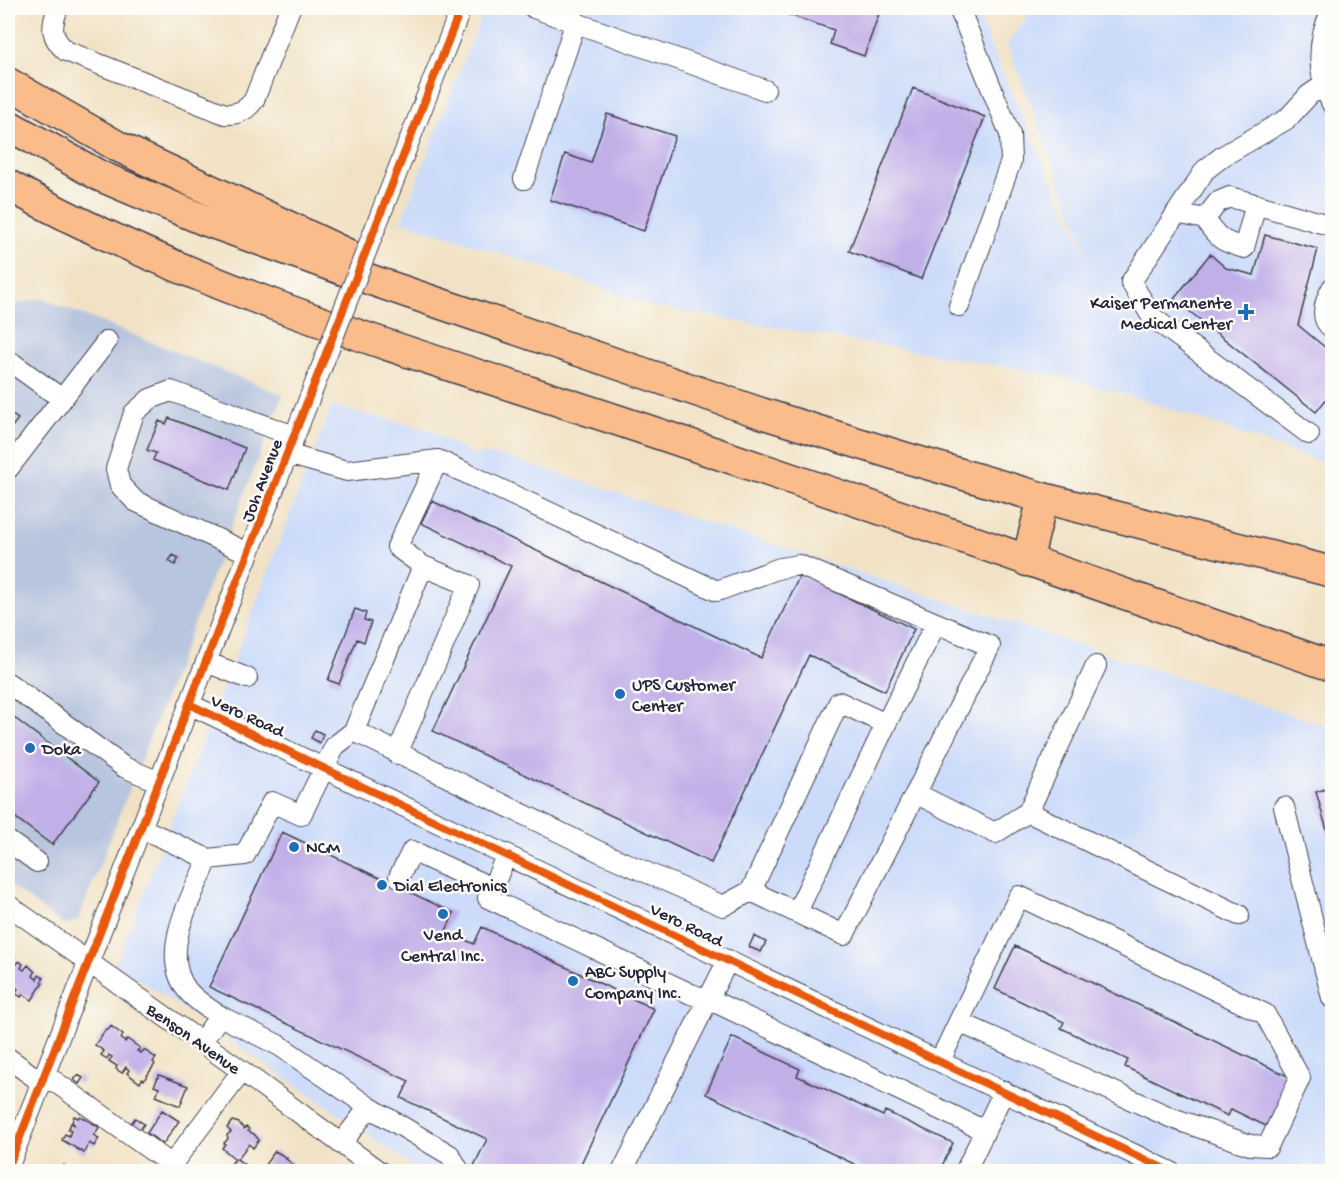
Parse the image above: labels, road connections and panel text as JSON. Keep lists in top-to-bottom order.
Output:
{
  "streets": {
    "street": ["Joh Avenue", "Vero Road", "Benson Avenue"]
  },
  "crossings": [
    ["Joh Avenue", "Vero Road"],
    ["Joh Avenue", "Benson Avenue"]
  ],
  "places": {
    "health": ["Kaiser Permanente Medical Center"],
    "other": [
      "UPS Customer Center",
      "Doka",
      "NCM",
      "Dial Electronics",
      "Vend Central Inc.",
      "ABC Supply Company Inc."
    ]
  }
}
